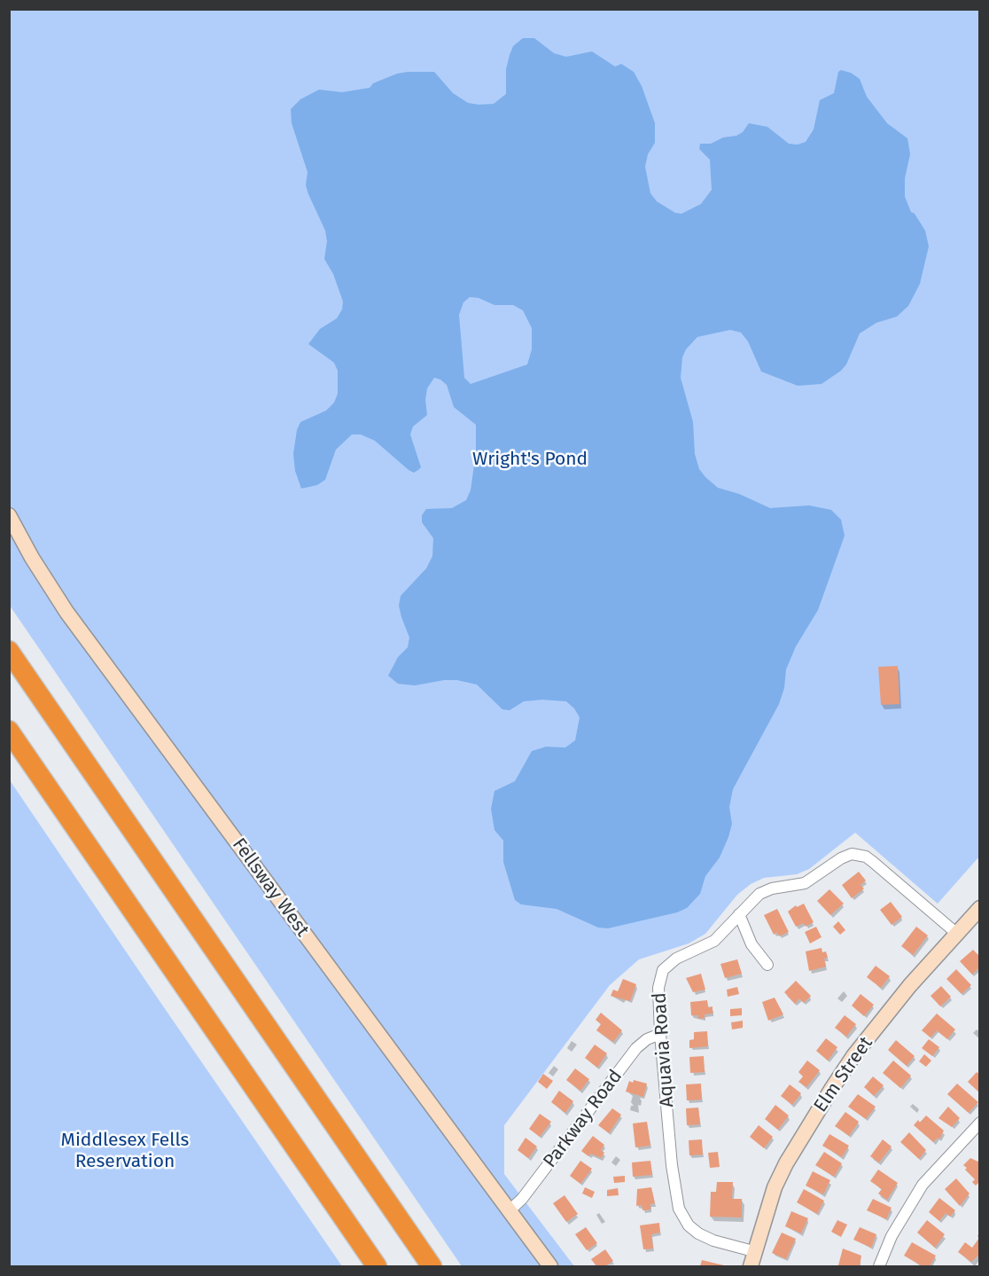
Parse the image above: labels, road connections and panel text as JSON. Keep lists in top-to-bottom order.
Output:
{
  "streets": {
    "main road": ["Fellsway West", "Elm Street"],
    "street": ["Aquavia Road", "Parkway Road"]
  },
  "crossings": [
    ["Fellsway West", "Parkway Road"],
    ["Aquavia Road", "Elm Street"],
    ["Aquavia Road", "Parkway Road"]
  ],
  "parks": ["Wright's Pond", "Middlesex Fells Reservation"]
}
